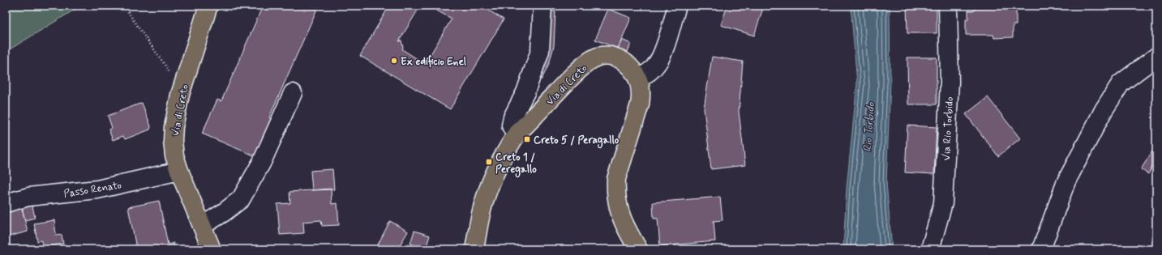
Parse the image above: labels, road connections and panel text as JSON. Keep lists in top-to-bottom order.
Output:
{
  "streets": {
    "main road": ["Via di Creto"],
    "street": ["Via Rio Torbido", "Passo Renato"]
  },
  "crossings": [
    ["Via di Creto", "Passo Renato"]
  ],
  "water": ["Rio Torbido"],
  "places": {
    "other": ["Ex edificio Enel"],
    "transit": ["Creto 5 / Peragallo", "Creto 1 / Peregallo"]
  }
}
